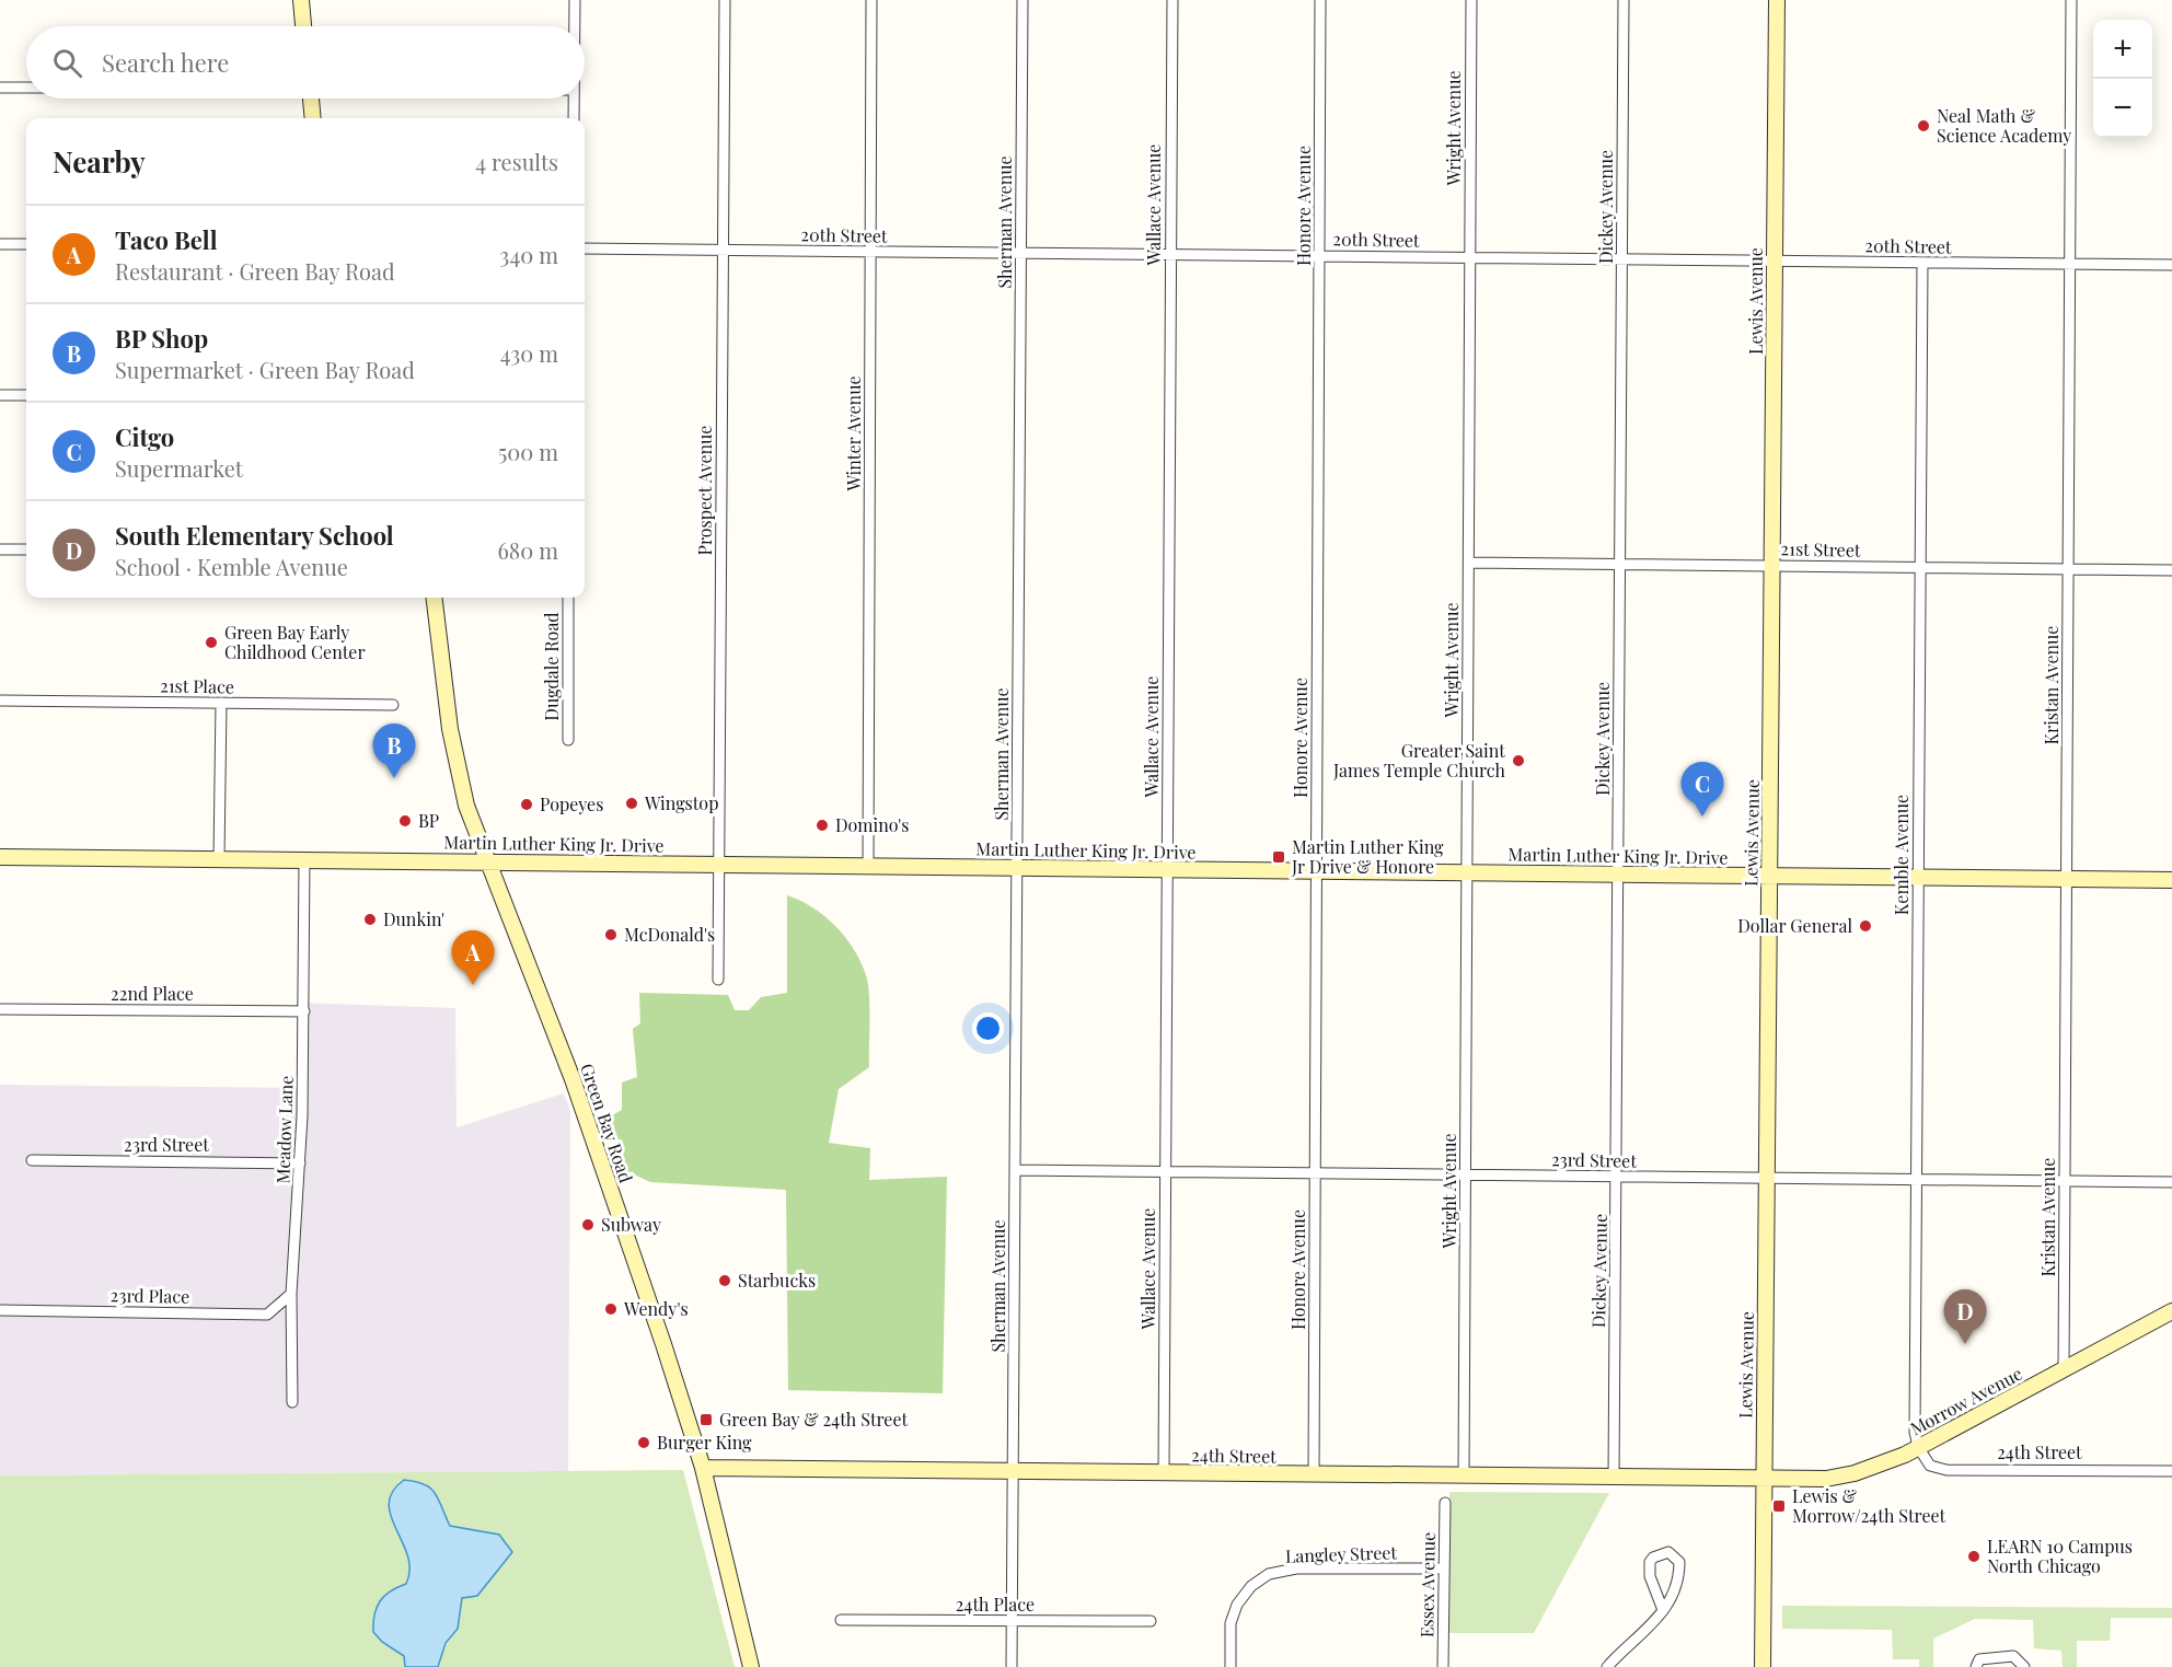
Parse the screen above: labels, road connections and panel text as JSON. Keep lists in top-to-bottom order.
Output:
{
  "streets": {
    "street": [
      "Wright Avenue",
      "Wallace Avenue",
      "Honore Avenue",
      "Dickey Avenue",
      "Sherman Avenue",
      "20th Street",
      "Lewis Avenue",
      "Winter Avenue",
      "Prospect Avenue",
      "21st Street",
      "Dugdale Road",
      "Kristan Avenue",
      "21st Place",
      "Martin Luther King Jr. Drive",
      "Kemble Avenue",
      "22nd Place",
      "Green Bay Road",
      "Meadow Lane",
      "23rd Street",
      "23rd Place",
      "Morrow Avenue",
      "24th Street",
      "Langley Street",
      "Essex Avenue",
      "24th Place"
    ]
  },
  "crossings": [
    ["Wright Avenue", "20th Street"],
    ["Wright Avenue", "21st Street"],
    ["Wright Avenue", "Martin Luther King Jr. Drive"],
    ["Wright Avenue", "23rd Street"],
    ["Wright Avenue", "24th Street"],
    ["Wallace Avenue", "20th Street"],
    ["Wallace Avenue", "Martin Luther King Jr. Drive"],
    ["Wallace Avenue", "23rd Street"],
    ["Wallace Avenue", "24th Street"],
    ["Honore Avenue", "20th Street"],
    ["Honore Avenue", "Martin Luther King Jr. Drive"],
    ["Honore Avenue", "23rd Street"],
    ["Honore Avenue", "24th Street"],
    ["Dickey Avenue", "20th Street"],
    ["Dickey Avenue", "21st Street"],
    ["Dickey Avenue", "Martin Luther King Jr. Drive"],
    ["Dickey Avenue", "23rd Street"],
    ["Dickey Avenue", "24th Street"],
    ["Sherman Avenue", "20th Street"],
    ["Sherman Avenue", "Martin Luther King Jr. Drive"],
    ["Sherman Avenue", "23rd Street"],
    ["Sherman Avenue", "24th Street"],
    ["Sherman Avenue", "24th Place"],
    ["20th Street", "Lewis Avenue"],
    ["20th Street", "Winter Avenue"],
    ["20th Street", "Prospect Avenue"],
    ["20th Street", "Kristan Avenue"],
    ["20th Street", "Kemble Avenue"],
    ["Lewis Avenue", "21st Street"],
    ["Lewis Avenue", "Martin Luther King Jr. Drive"],
    ["Lewis Avenue", "23rd Street"],
    ["Lewis Avenue", "Morrow Avenue"],
    ["Lewis Avenue", "24th Street"],
    ["Winter Avenue", "Martin Luther King Jr. Drive"],
    ["Prospect Avenue", "Martin Luther King Jr. Drive"],
    ["21st Street", "Kristan Avenue"],
    ["21st Street", "Kemble Avenue"],
    ["Kristan Avenue", "Martin Luther King Jr. Drive"],
    ["Kristan Avenue", "23rd Street"],
    ["Kristan Avenue", "Morrow Avenue"],
    ["Martin Luther King Jr. Drive", "Kemble Avenue"],
    ["Martin Luther King Jr. Drive", "Green Bay Road"],
    ["Martin Luther King Jr. Drive", "Meadow Lane"],
    ["Kemble Avenue", "23rd Street"],
    ["Kemble Avenue", "Morrow Avenue"],
    ["Kemble Avenue", "24th Street"],
    ["22nd Place", "Meadow Lane"],
    ["Green Bay Road", "24th Street"],
    ["Meadow Lane", "23rd Street"],
    ["Meadow Lane", "23rd Place"],
    ["Morrow Avenue", "24th Street"],
    ["Langley Street", "Essex Avenue"]
  ],
  "places": {
    "other": [
      "Neal Math & Science Academy",
      "Green Bay Early Childhood Center",
      "Greater Saint James Temple Church",
      "Wingstop",
      "Popeyes",
      "BP",
      "Domino's",
      "Dunkin'",
      "Dollar General",
      "McDonald's",
      "Subway",
      "Starbucks",
      "Wendy's",
      "Burger King",
      "LEARN 10 Campus North Chicago"
    ],
    "transit": ["Martin Luther King Jr Drive & Honore", "Green Bay & 24th Street", "Lewis & Morrow/24th Street"]
  },
  "page": {
    "map_buttons": ["+", "−"],
    "search": "Search here",
    "heading": ["Nearby", "4 results"],
    "list": [
      {
        "mark": "A",
        "name": "Taco Bell",
        "note": "Restaurant · Green Bay Road",
        "value": "340 m"
      },
      {
        "mark": "B",
        "name": "BP Shop",
        "note": "Supermarket · Green Bay Road",
        "value": "430 m"
      },
      {
        "mark": "C",
        "name": "Citgo",
        "note": "Supermarket",
        "value": "500 m"
      },
      {
        "mark": "D",
        "name": "South Elementary School",
        "note": "School · Kemble Avenue",
        "value": "680 m"
      }
    ],
    "pins": [
      "B",
      "C",
      "A",
      "D"
    ]
  }
}
